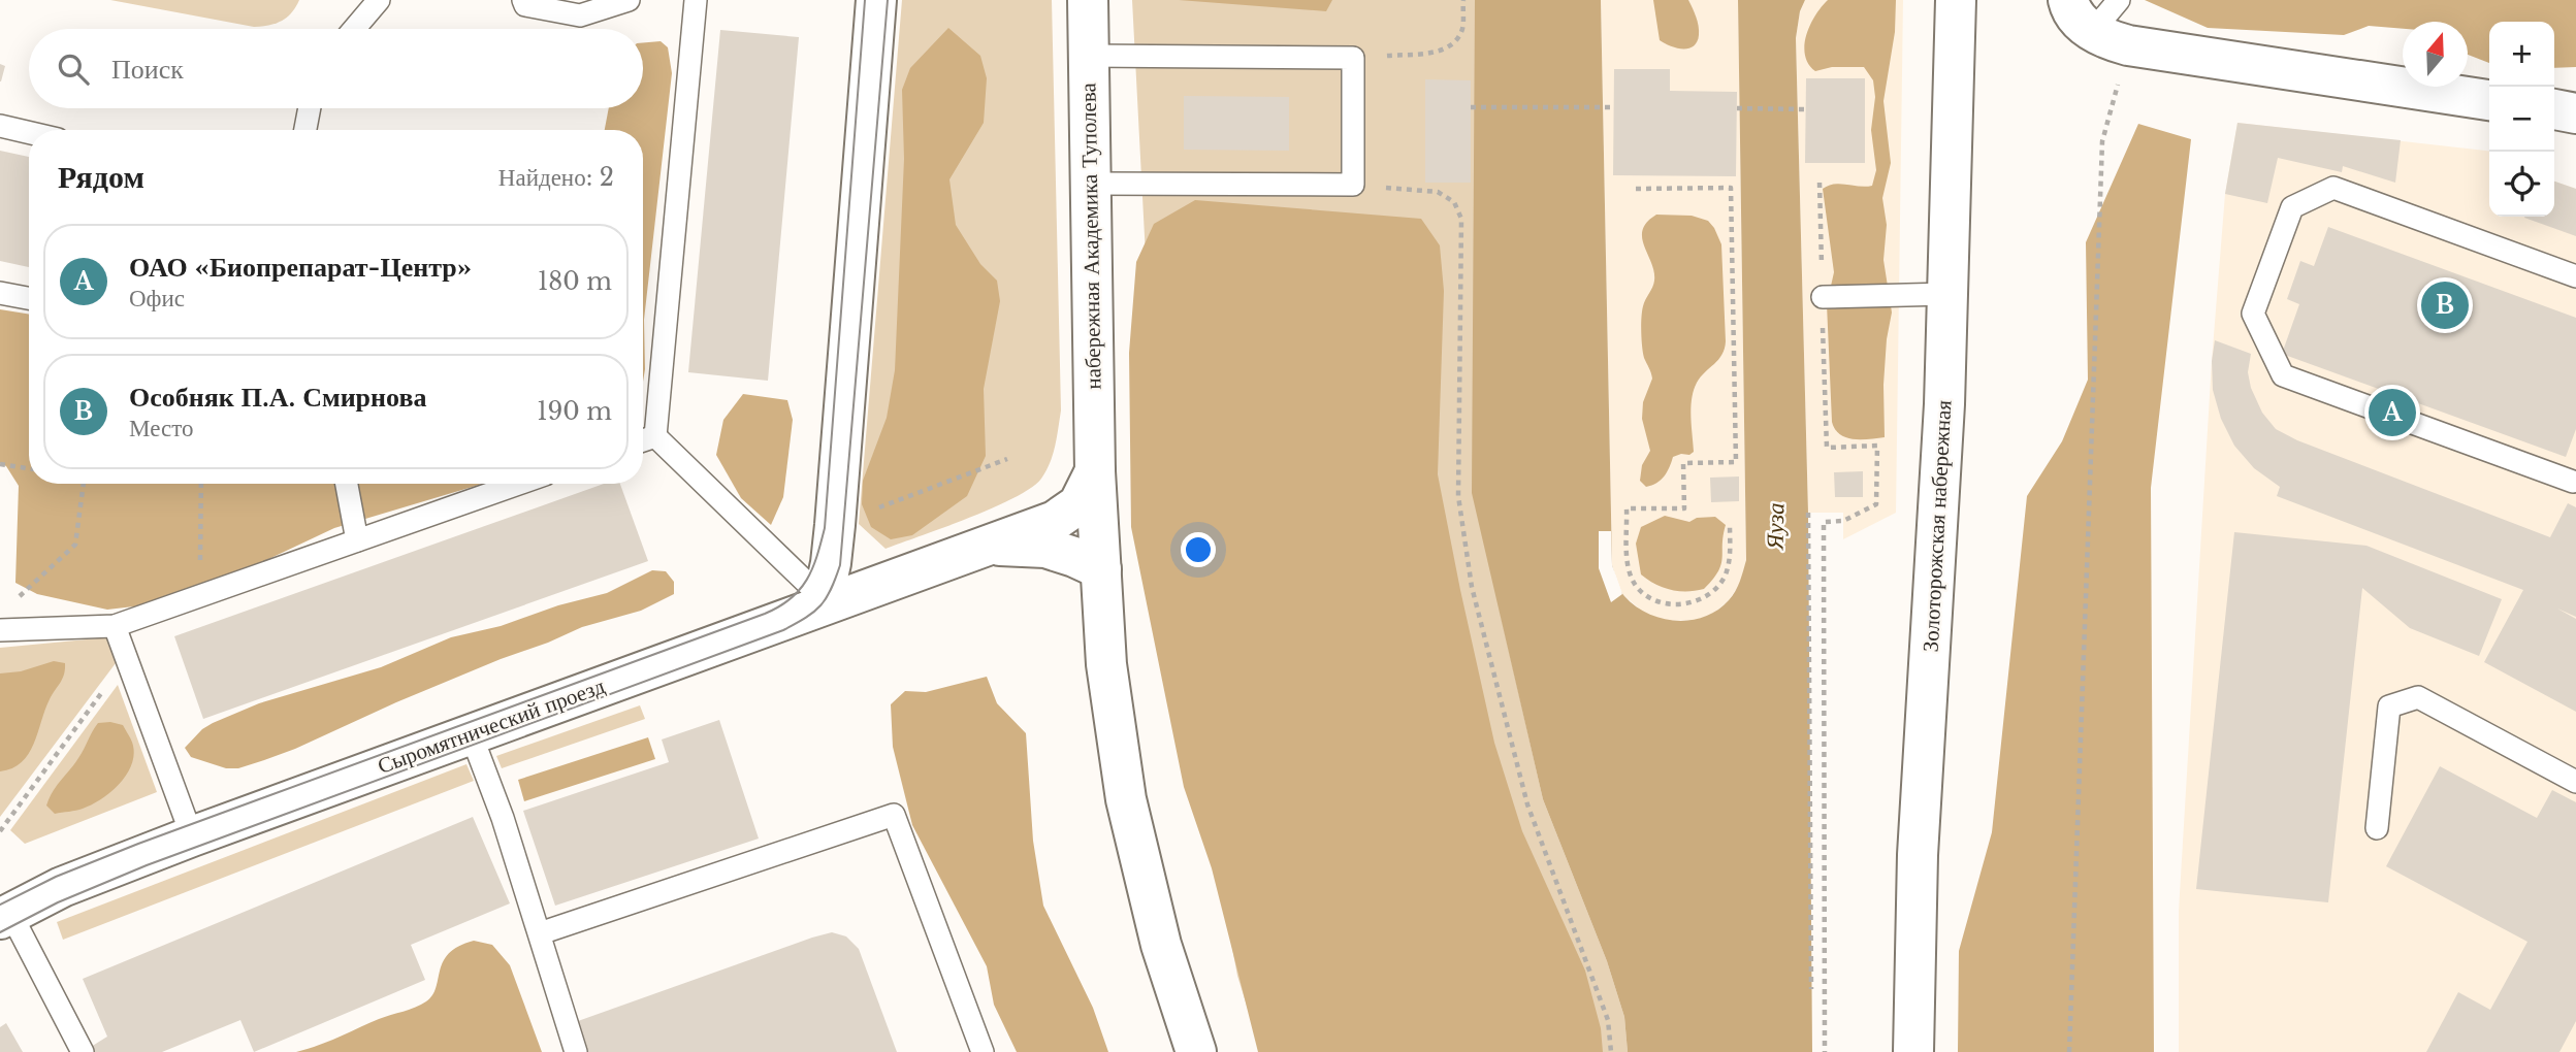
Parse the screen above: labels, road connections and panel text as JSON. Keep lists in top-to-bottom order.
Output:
{
  "streets": {
    "street": ["набережная Академика Туполева", "Золоторожская набережная", "Сыромятнический проезд"]
  },
  "crossings": [
    ["набережная Академика Туполева", "Сыромятнический проезд"]
  ],
  "water": ["Яуза"],
  "north": "top",
  "page": {
    "map_buttons": ["+", "−"],
    "search": "Поиск",
    "heading": ["Рядом", "Найдено: 2"],
    "list": [
      {
        "mark": "A",
        "name": "ОАО «Биопрепарат-Центр»",
        "note": "Офис",
        "value": "180 m"
      },
      {
        "mark": "B",
        "name": "Особняк П.А. Смирнова",
        "note": "Место",
        "value": "190 m"
      }
    ],
    "pins": ["B", "A"]
  }
}
